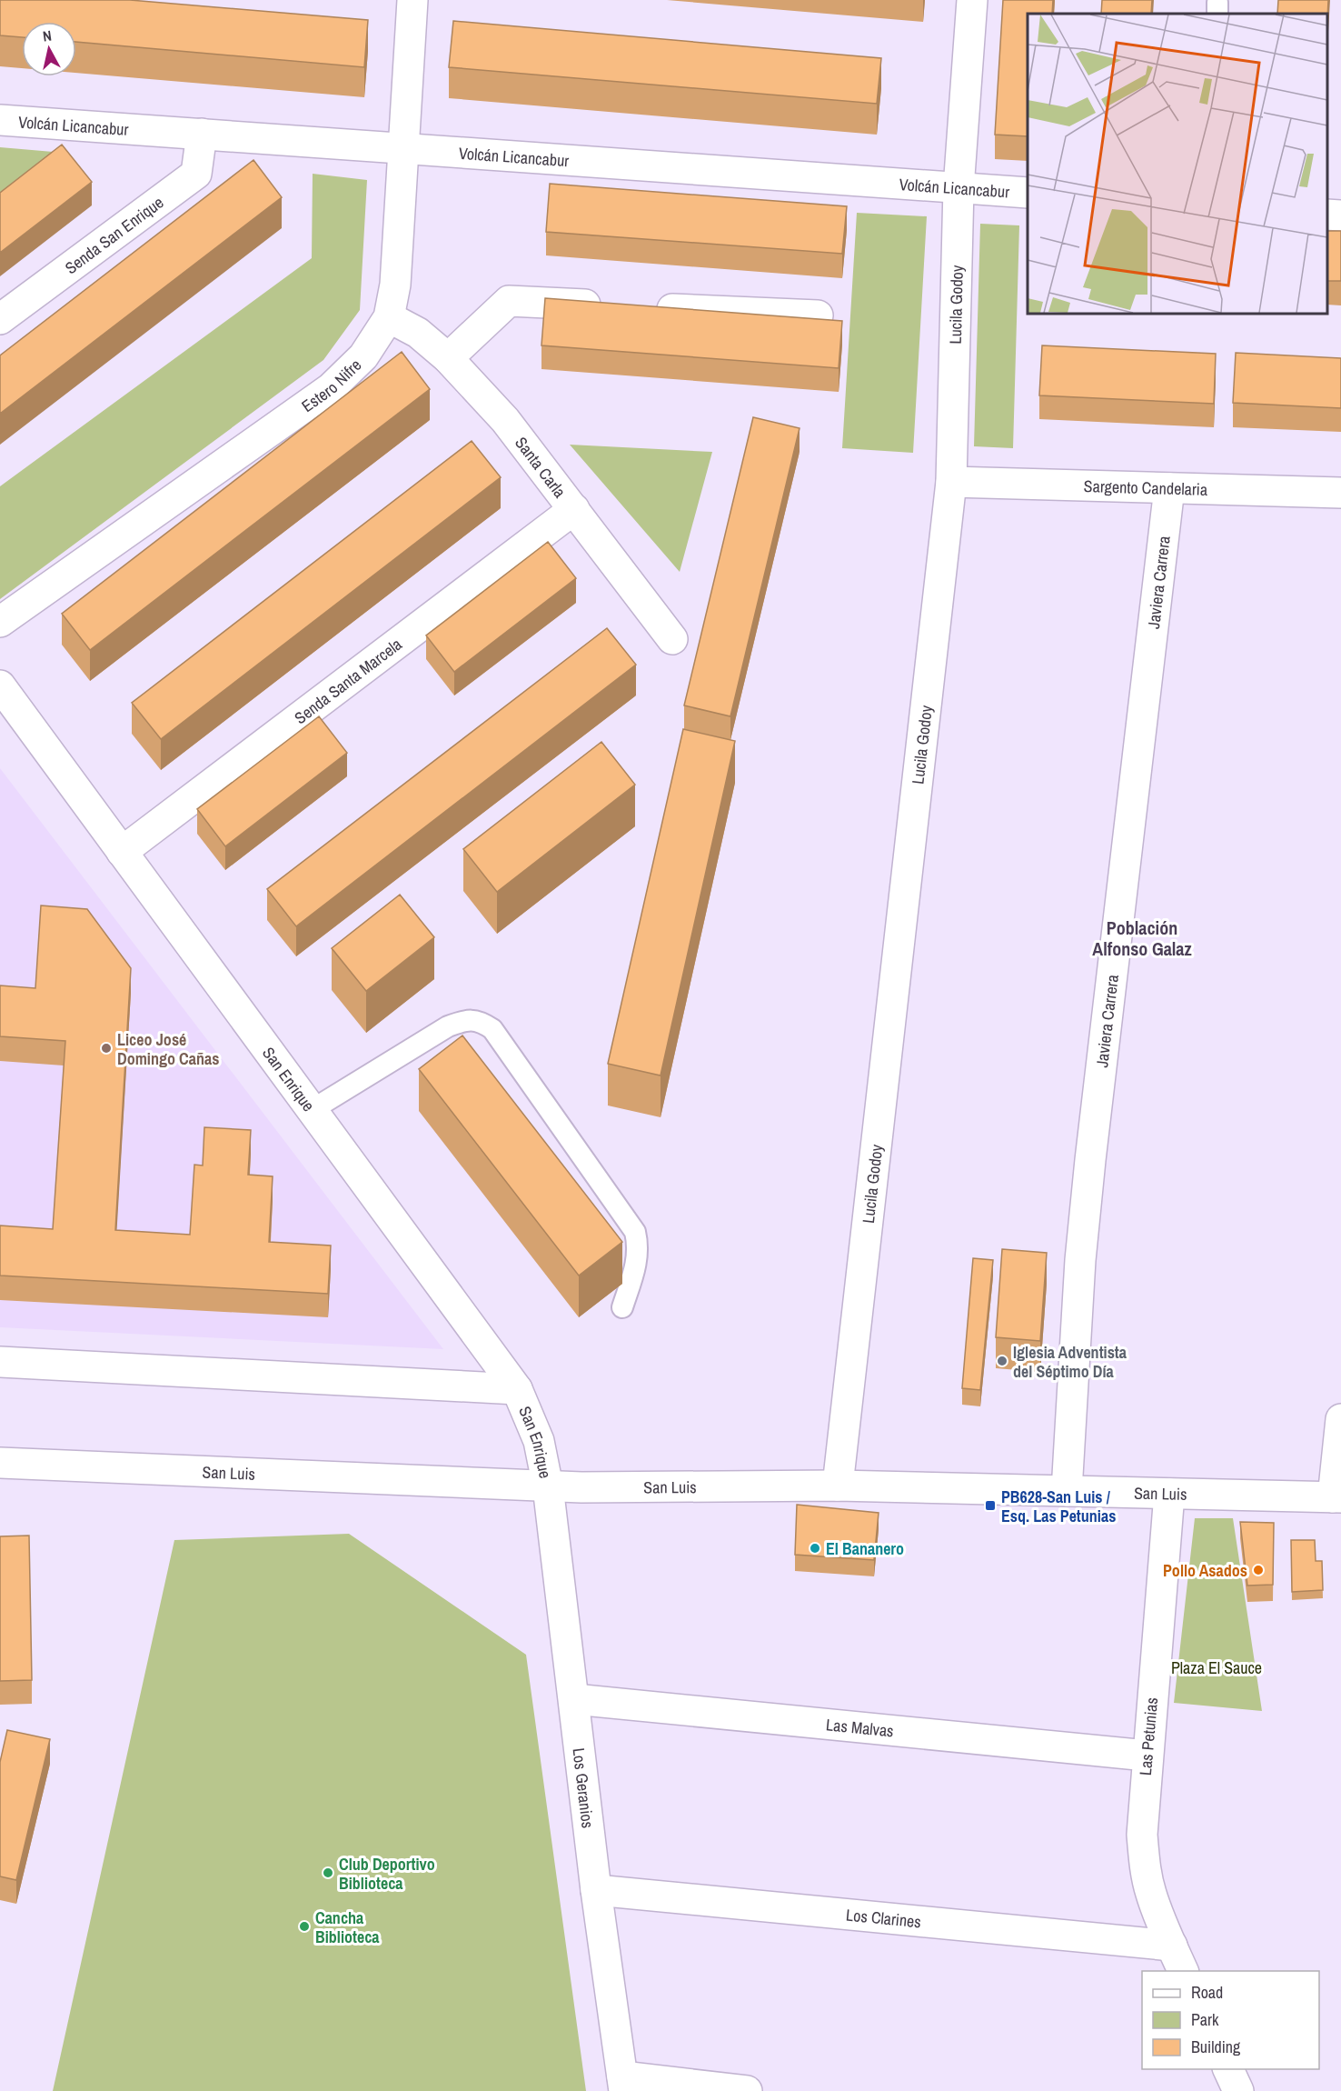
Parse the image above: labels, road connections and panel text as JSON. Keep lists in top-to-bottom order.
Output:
{
  "streets": {
    "street": [
      "Volcán Licancabur",
      "Senda San Enrique",
      "Lucila Godoy",
      "Estero Nifre",
      "Santa Carla",
      "Sargento Candelaria",
      "Javiera Carrera",
      "Senda Santa Marcela",
      "San Enrique",
      "San Luis",
      "Las Malvas",
      "Las Petunias",
      "Los Geranios",
      "Los Clarines"
    ]
  },
  "crossings": [
    ["Volcán Licancabur", "Senda San Enrique"],
    ["Volcán Licancabur", "Lucila Godoy"],
    ["Volcán Licancabur", "Estero Nifre"],
    ["Lucila Godoy", "Sargento Candelaria"],
    ["Lucila Godoy", "San Luis"],
    ["Estero Nifre", "Santa Carla"],
    ["Santa Carla", "Senda Santa Marcela"],
    ["Sargento Candelaria", "Javiera Carrera"],
    ["Javiera Carrera", "San Luis"],
    ["Senda Santa Marcela", "San Enrique"],
    ["San Enrique", "San Luis"],
    ["San Enrique", "Los Geranios"],
    ["San Luis", "Las Petunias"],
    ["San Luis", "Los Geranios"],
    ["Las Malvas", "Las Petunias"],
    ["Las Malvas", "Los Geranios"],
    ["Las Petunias", "Los Clarines"],
    ["Los Geranios", "Los Clarines"]
  ],
  "districts": ["Población Alfonso Galaz"],
  "parks": ["Plaza El Sauce"],
  "places": {
    "other": [
      "Liceo José Domingo Cañas",
      "Iglesia Adventista del Séptimo Día",
      "El Bananero",
      "Pollo Asados",
      "Club Deportivo Biblioteca",
      "Cancha Biblioteca"
    ],
    "transit": ["PB628-San Luis / Esq. Las Petunias"]
  },
  "legend": ["Road", "Park", "Building"],
  "north": "top"
}
